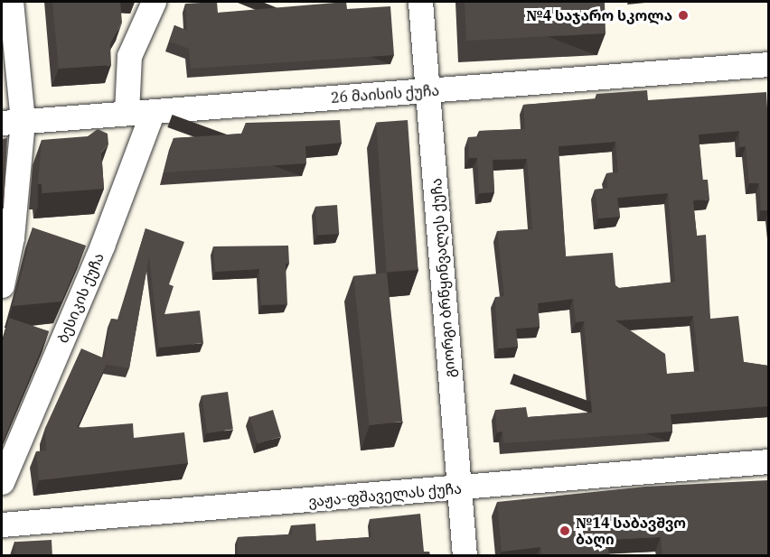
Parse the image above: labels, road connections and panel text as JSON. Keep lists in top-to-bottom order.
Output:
{
  "streets": {
    "street": [
      "26 მაისის ქუჩა",
      "გიორგი ბრწყინვალეს ქუჩა",
      "ბესიკის ქუჩა",
      "ვაჟა-ფშაველას ქუჩა"
    ]
  },
  "crossings": [
    ["26 მაისის ქუჩა", "გიორგი ბრწყინვალეს ქუჩა"],
    ["26 მაისის ქუჩა", "ბესიკის ქუჩა"],
    ["გიორგი ბრწყინვალეს ქუჩა", "ვაჟა-ფშაველას ქუჩა"]
  ],
  "places": ["№4 საჯარო სკოლა", "№14 საბავშვო ბაღი"]
}
